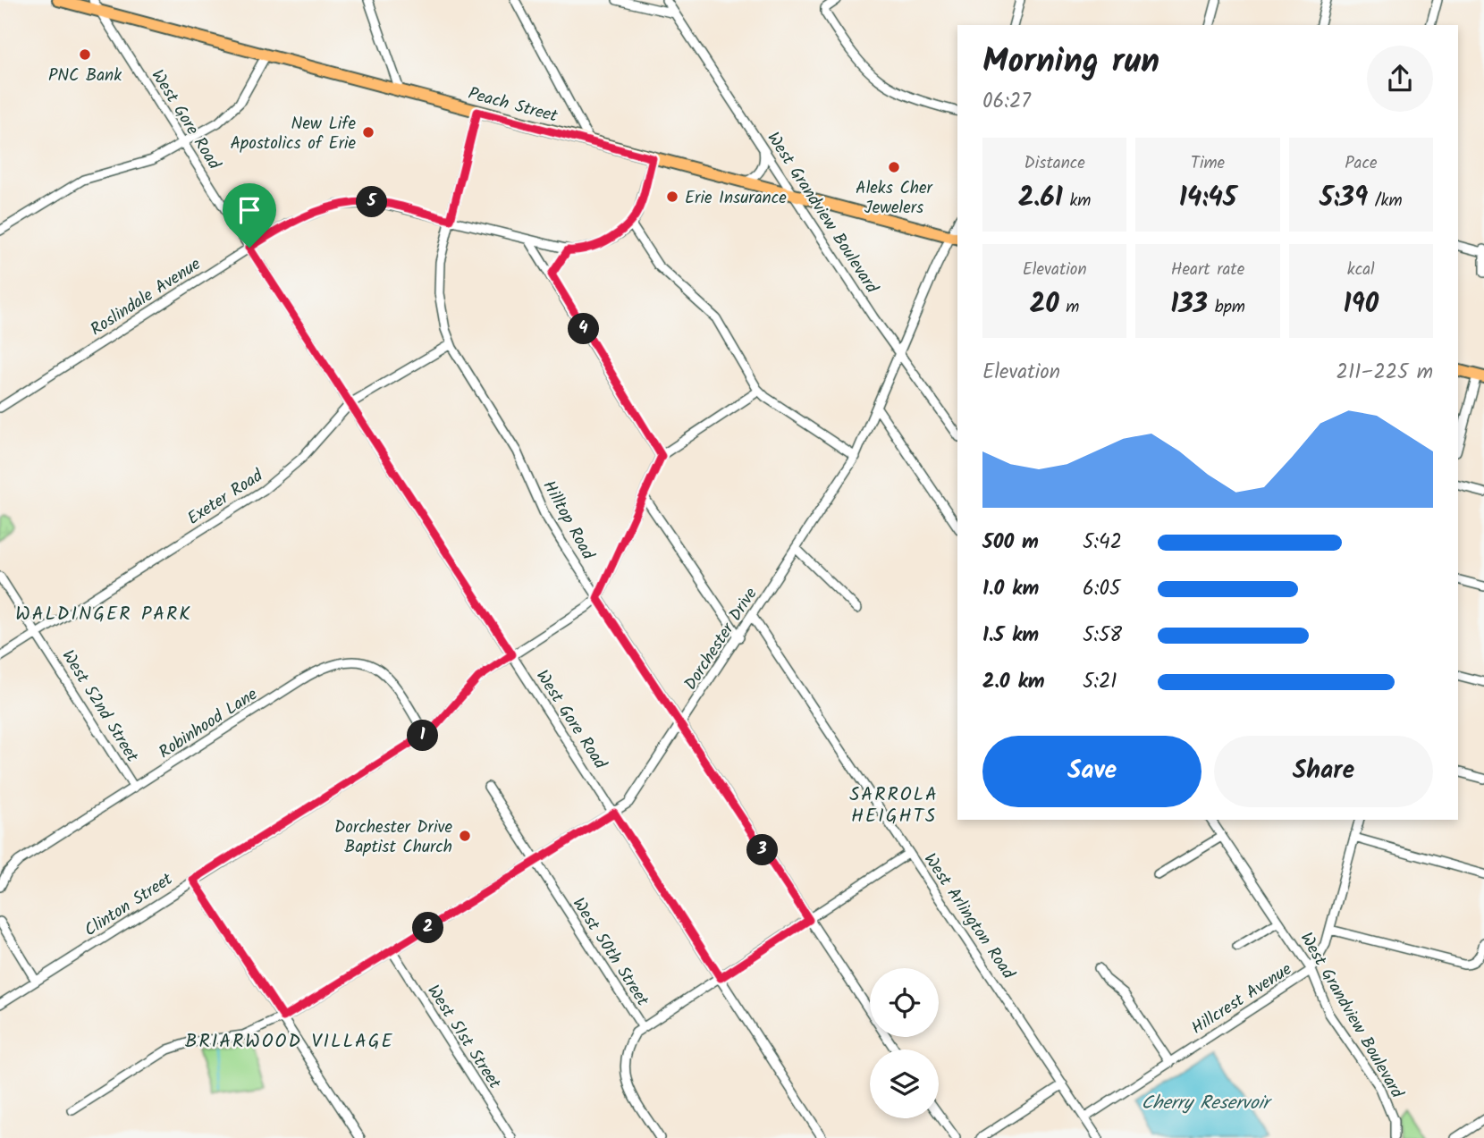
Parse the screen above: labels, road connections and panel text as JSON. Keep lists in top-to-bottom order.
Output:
{
  "streets": {
    "main road": ["Peach Street"],
    "street": [
      "West Gore Road",
      "West Grandview Boulevard",
      "Roslindale Avenue",
      "Exeter Road",
      "Hilltop Road",
      "Dorchester Drive",
      "West 52nd Street",
      "Robinhood Lane",
      "Clinton Street",
      "West Arlington Road",
      "West 50th Street",
      "Hillcrest Avenue",
      "West 51st Street"
    ]
  },
  "crossings": [
    ["Peach Street", "West Gore Road"],
    ["Peach Street", "West Grandview Boulevard"],
    ["Peach Street", "Hilltop Road"],
    ["Peach Street", "Dorchester Drive"],
    ["West Gore Road", "Roslindale Avenue"],
    ["West Gore Road", "Exeter Road"],
    ["West Gore Road", "Dorchester Drive"],
    ["West Gore Road", "Clinton Street"],
    ["West Grandview Boulevard", "Dorchester Drive"],
    ["West Grandview Boulevard", "Hillcrest Avenue"],
    ["Roslindale Avenue", "Hilltop Road"],
    ["Exeter Road", "Hilltop Road"],
    ["Exeter Road", "West 52nd Street"],
    ["Hilltop Road", "Dorchester Drive"],
    ["Hilltop Road", "Clinton Street"],
    ["Dorchester Drive", "West Arlington Road"],
    ["Dorchester Drive", "West 50th Street"],
    ["Dorchester Drive", "West 51st Street"],
    ["West 52nd Street", "Robinhood Lane"],
    ["Robinhood Lane", "Clinton Street"],
    ["West Arlington Road", "Hillcrest Avenue"]
  ],
  "districts": ["WALDINGER PARK", "SARROLA HEIGHTS", "BRIARWOOD VILLAGE"],
  "water": ["Cherry Reservoir"],
  "places": [
    "PNC Bank",
    "New Life Apostolics of Erie",
    "Aleks Cher Jewelers",
    "Erie Insurance",
    "Dorchester Drive Baptist Church"
  ],
  "page": {
    "heading": ["Morning run", "06:27"],
    "stats": [
      ["Distance", "2.61 km"],
      ["Time", "14:45"],
      ["Pace", "5:39 /km"],
      ["Elevation", "20 m"],
      ["Heart rate", "133 bpm"],
      ["kcal", "190"]
    ],
    "pins": [
      "5",
      "4",
      "1",
      "3",
      "2"
    ],
    "chart": ["Elevation", "211–225 m"],
    "list": [
      {
        "name": "500 m",
        "note": "5:42"
      },
      {
        "name": "1.0 km",
        "note": "6:05"
      },
      {
        "name": "1.5 km",
        "note": "5:58"
      },
      {
        "name": "2.0 km",
        "note": "5:21"
      }
    ],
    "buttons": ["Save", "Share"]
  }
}
